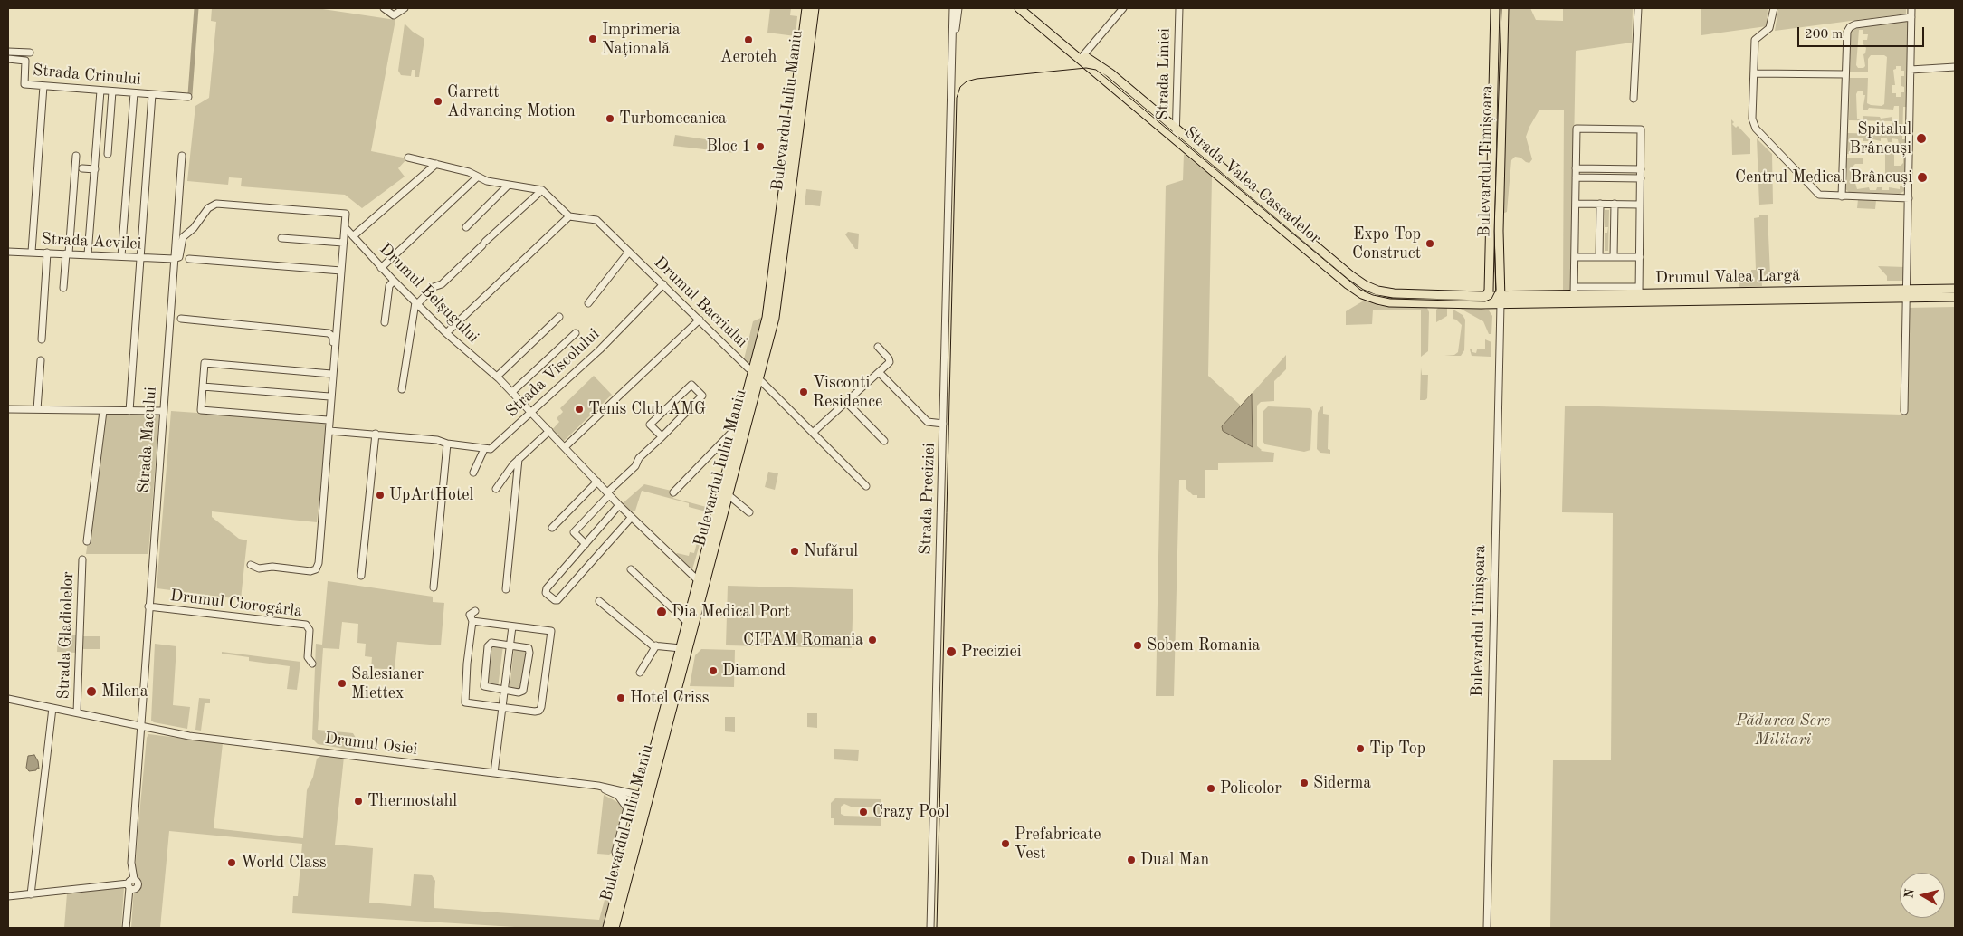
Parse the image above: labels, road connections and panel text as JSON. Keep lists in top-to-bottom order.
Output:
{
  "streets": {
    "main road": [
      "Bulevardul Iuliu Maniu",
      "Bulevardul Timișoara",
      "Strada Valea Cascadelor",
      "Drumul Valea Largă"
    ],
    "street": [
      "Strada Liniei",
      "Strada Crinului",
      "Strada Acvilei",
      "Drumul Belșugului",
      "Drumul Bacriului",
      "Strada Viscolului",
      "Strada Macului",
      "Strada Preciziei",
      "Drumul Ciorogârla",
      "Strada Gladiolelor",
      "Drumul Osiei"
    ]
  },
  "crossings": [
    ["Strada Liniei", "Strada Valea Cascadelor"],
    ["Bulevardul Iuliu Maniu", "Drumul Belșugului"],
    ["Bulevardul Iuliu Maniu", "Drumul Bacriului"],
    ["Bulevardul Iuliu Maniu", "Drumul Osiei"],
    ["Bulevardul Timișoara", "Strada Valea Cascadelor"],
    ["Bulevardul Timișoara", "Drumul Valea Largă"],
    ["Strada Valea Cascadelor", "Drumul Valea Largă"],
    ["Strada Acvilei", "Strada Macului"],
    ["Drumul Belșugului", "Strada Viscolului"],
    ["Drumul Bacriului", "Strada Viscolului"],
    ["Strada Macului", "Drumul Ciorogârla"],
    ["Strada Macului", "Drumul Osiei"],
    ["Strada Gladiolelor", "Drumul Osiei"]
  ],
  "parks": ["Pădurea Sere Militari"],
  "places": [
    "Imprimeria Națională",
    "Aeroteh",
    "Garrett Advancing Motion",
    "Turbomecanica",
    "Spitalul Brâncuși",
    "Bloc 1",
    "Centrul Medical Brâncuși",
    "Expo Top Construct",
    "Visconti Residence",
    "Tenis Club AMG",
    "UpArtHotel",
    "Nufărul",
    "Dia Medical Port",
    "CITAM Romania",
    "Sobem Romania",
    "Preciziei",
    "Diamond",
    "Salesianer Miettex",
    "Milena",
    "Hotel Criss",
    "Tip Top",
    "Siderma",
    "Policolor",
    "Thermostahl",
    "Crazy Pool",
    "Prefabricate Vest",
    "Dual Man",
    "World Class"
  ],
  "scale_bar": "200 m",
  "north": "left"
}
